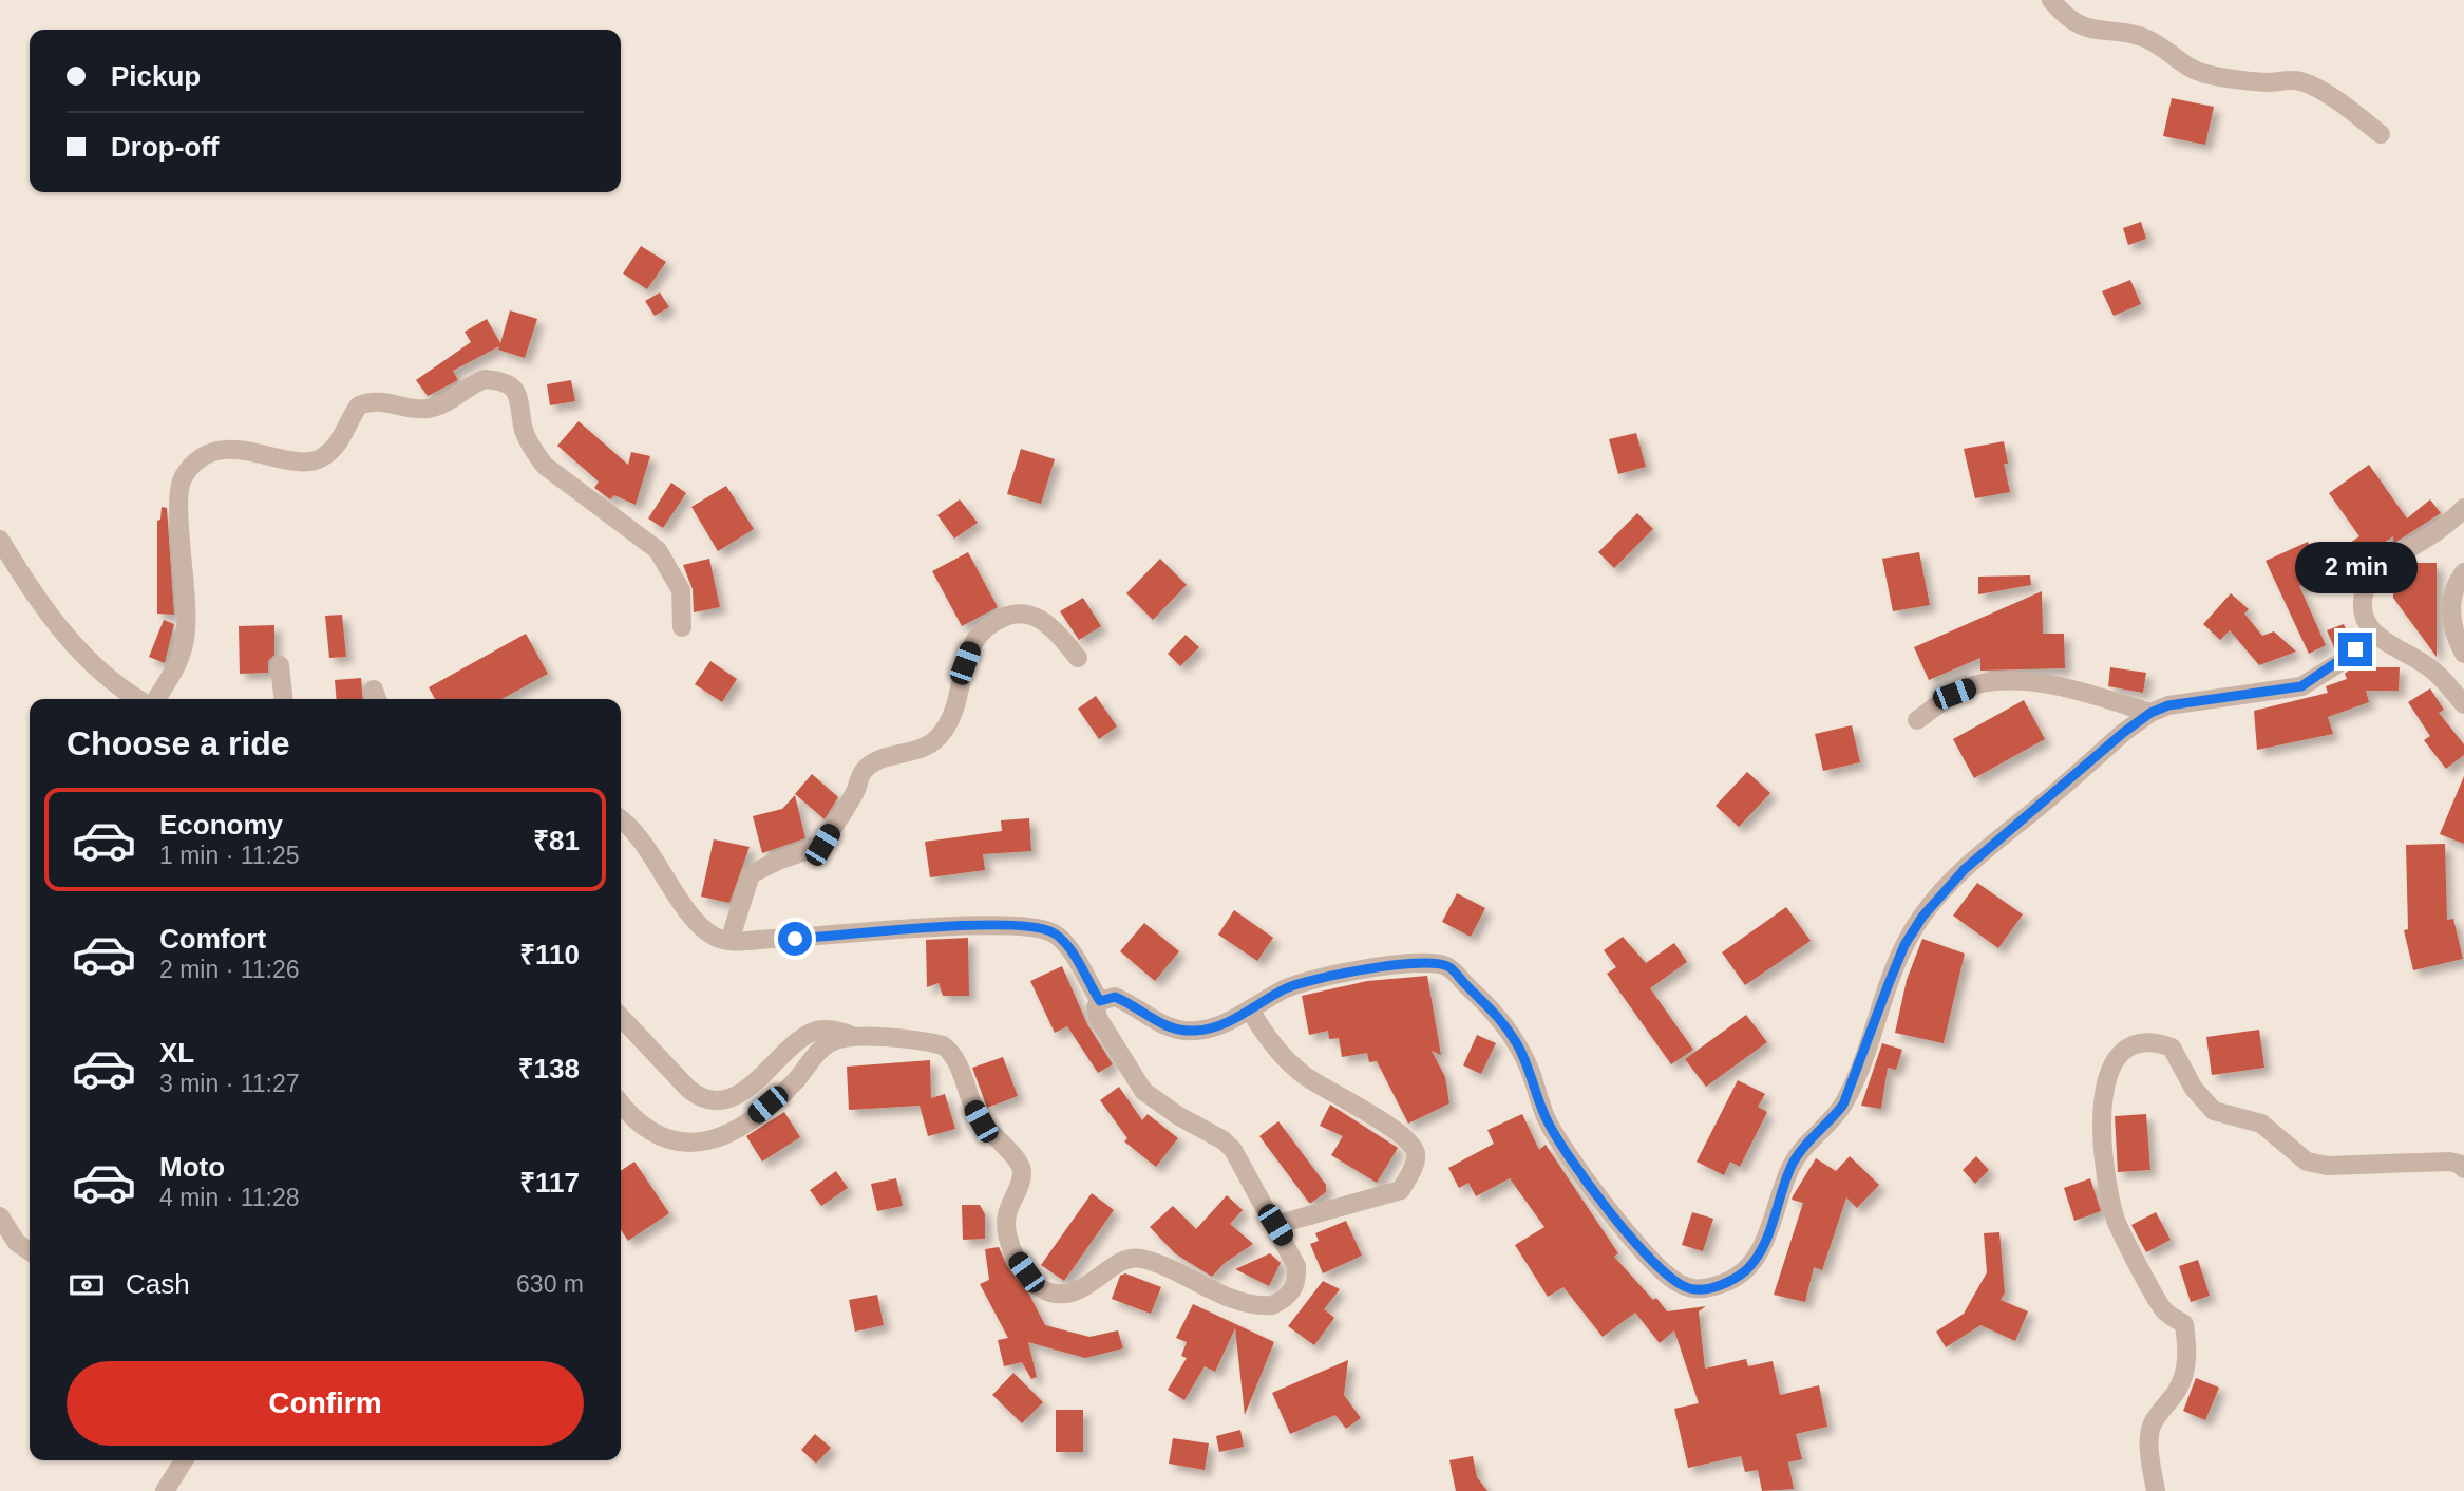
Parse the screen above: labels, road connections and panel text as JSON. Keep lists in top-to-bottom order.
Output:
{
  "page": {
    "banner": ["Pickup", "Drop-off"],
    "bubble": "2 min",
    "heading": "Choose a ride",
    "list": [
      {
        "name": "Economy",
        "note": "1 min · 11:25",
        "value": "₹81"
      },
      {
        "name": "Comfort",
        "note": "2 min · 11:26",
        "value": "₹110"
      },
      {
        "name": "XL",
        "note": "3 min · 11:27",
        "value": "₹138"
      },
      {
        "name": "Moto",
        "note": "4 min · 11:28",
        "value": "₹117"
      }
    ],
    "pay": ["Cash", "630 m"],
    "buttons": "Confirm"
  }
}
